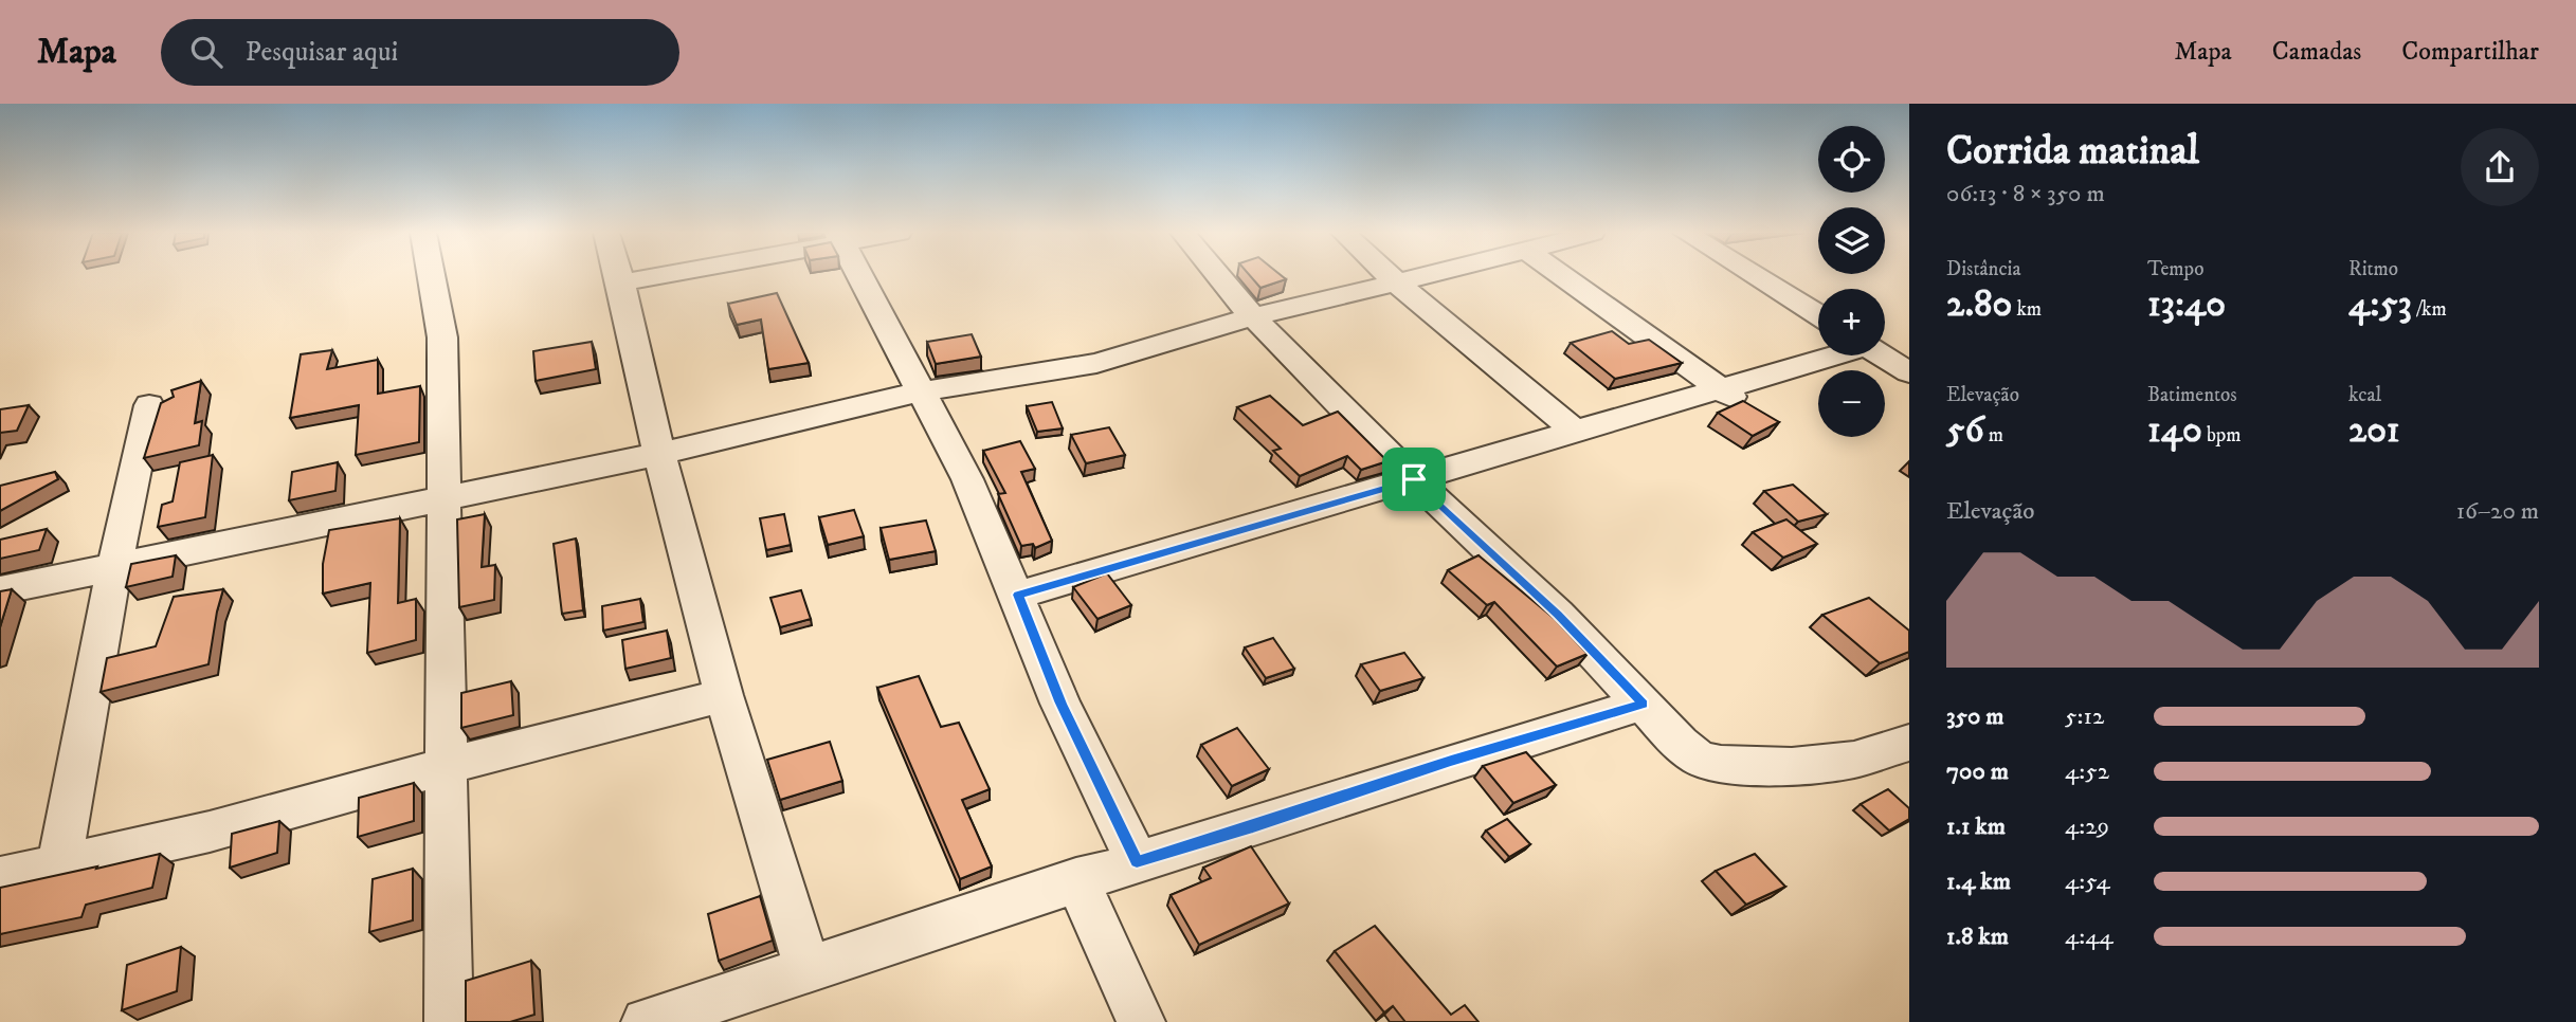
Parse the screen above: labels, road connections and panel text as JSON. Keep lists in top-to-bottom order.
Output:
{
  "page": {
    "header": "Mapa",
    "search": "Pesquisar aqui",
    "nav": ["Mapa", "Camadas", "Compartilhar"],
    "heading": ["Corrida matinal", "06:13 · 8 × 350 m"],
    "map_buttons": ["+", "−"],
    "stats": [
      ["Distância", "2.80 km"],
      ["Tempo", "13:40"],
      ["Ritmo", "4:53 /km"],
      ["Elevação", "56 m"],
      ["Batimentos", "140 bpm"],
      ["kcal", "201"]
    ],
    "chart": ["Elevação", "16–20 m"],
    "list": [
      {
        "name": "350 m",
        "note": "5:12"
      },
      {
        "name": "700 m",
        "note": "4:52"
      },
      {
        "name": "1.1 km",
        "note": "4:29"
      },
      {
        "name": "1.4 km",
        "note": "4:54"
      },
      {
        "name": "1.8 km",
        "note": "4:44"
      }
    ]
  }
}
